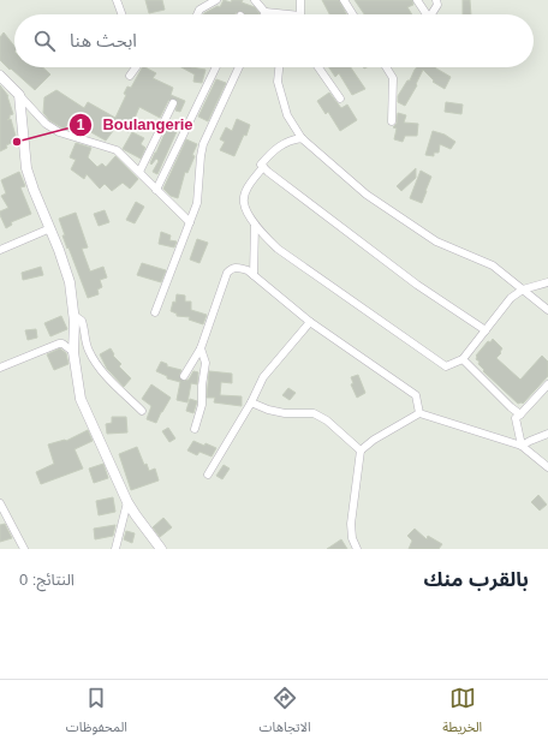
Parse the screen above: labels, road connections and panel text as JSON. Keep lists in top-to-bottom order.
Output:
{
  "places": ["Boulangerie"],
  "page": {
    "search": "ابحث هنا",
    "heading": ["بالقرب منك", "النتائج: 0"],
    "nav": ["الخريطة", "الاتجاهات", "المحفوظات"]
  }
}
